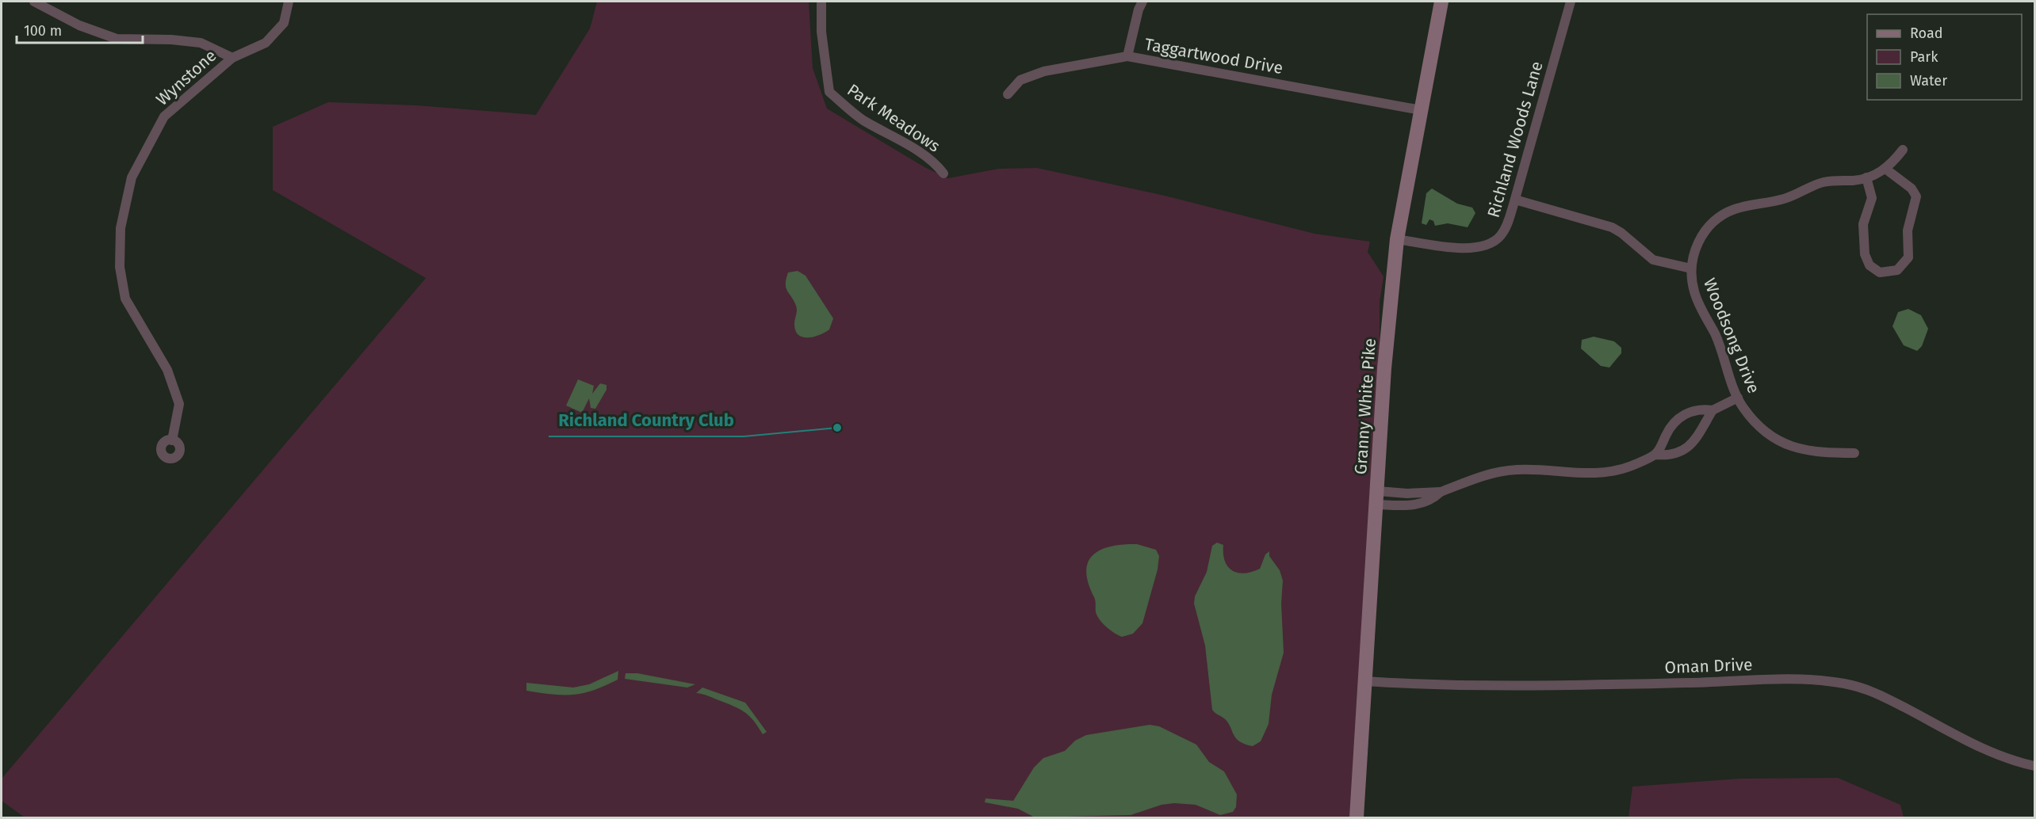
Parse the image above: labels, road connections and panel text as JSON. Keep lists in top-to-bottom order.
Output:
{
  "streets": {
    "main road": ["Granny White Pike"],
    "street": [
      "Taggartwood Drive",
      "Wynstone",
      "Park Meadows",
      "Richland Woods Lane",
      "Woodsong Drive",
      "Oman Drive"
    ]
  },
  "crossings": [
    ["Taggartwood Drive", "Granny White Pike"],
    ["Richland Woods Lane", "Granny White Pike"],
    ["Granny White Pike", "Oman Drive"]
  ],
  "places": ["Richland Country Club"],
  "legend": ["Road", "Park", "Water"],
  "scale_bar": "100 m"
}
